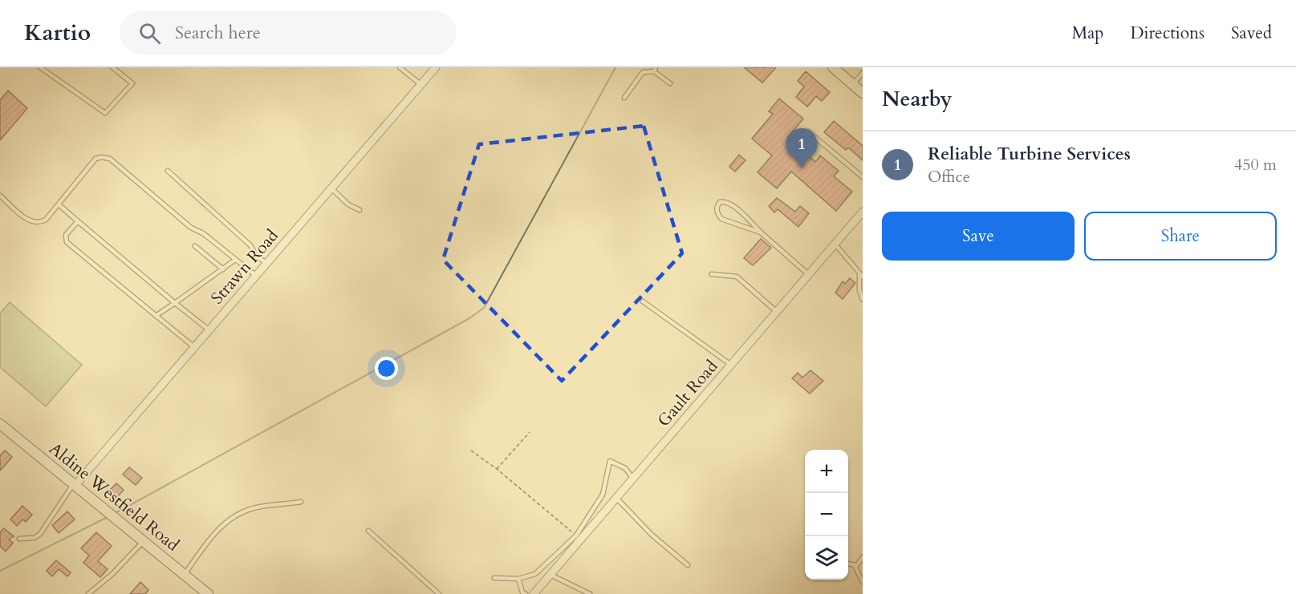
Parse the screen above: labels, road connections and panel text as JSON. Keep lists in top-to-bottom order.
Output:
{
  "streets": {
    "main road": ["Aldine Westfield Road"],
    "street": ["Strawn Road", "Gault Road"]
  },
  "crossings": [
    ["Strawn Road", "Aldine Westfield Road"]
  ],
  "page": {
    "header": "Kartio",
    "search": "Search here",
    "nav": ["Map", "Directions", "Saved"],
    "heading": "Nearby",
    "pins": "1",
    "list": [
      {
        "mark": "1",
        "name": "Reliable Turbine Services",
        "note": "Office",
        "value": "450 m"
      }
    ],
    "buttons": ["Save", "Share"],
    "map_buttons": ["+", "−"]
  }
}
